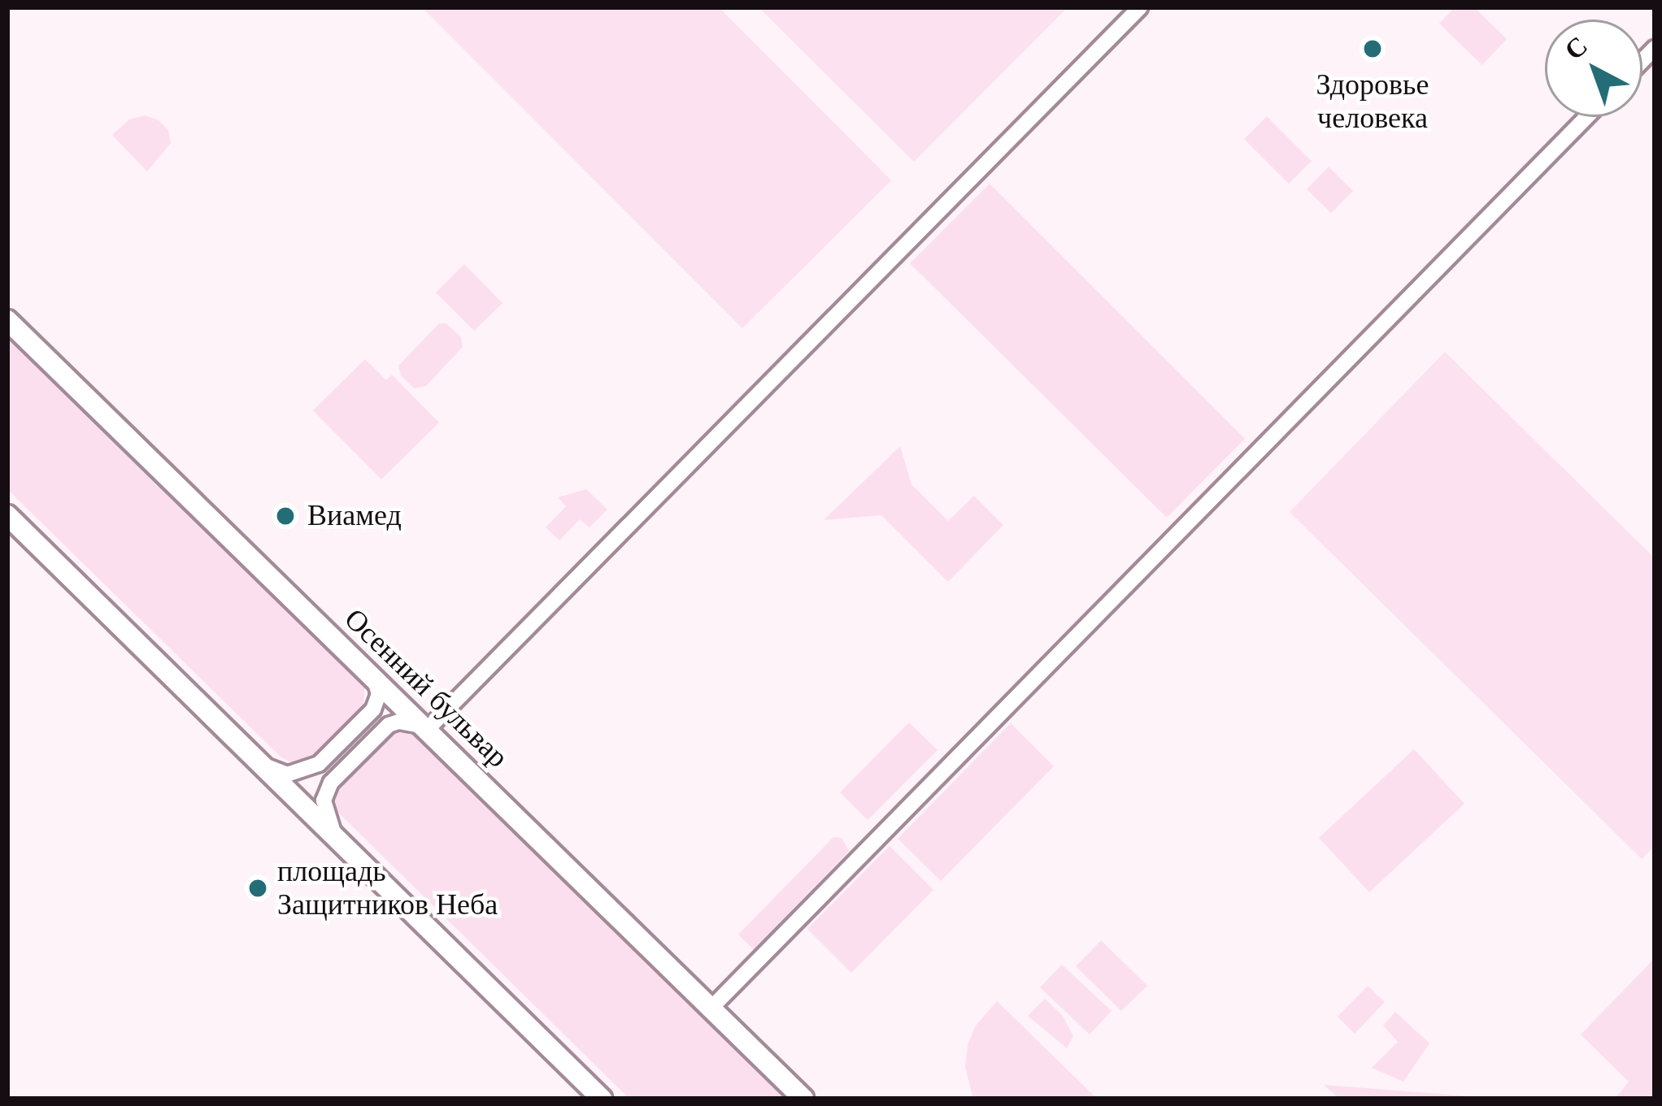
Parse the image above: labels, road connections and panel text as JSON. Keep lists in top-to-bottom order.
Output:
{
  "streets": {
    "street": ["Осенний бульвар"]
  },
  "places": ["Здоровье человека", "Виамед", "площадь Защитников Неба"],
  "north": "top left"
}
